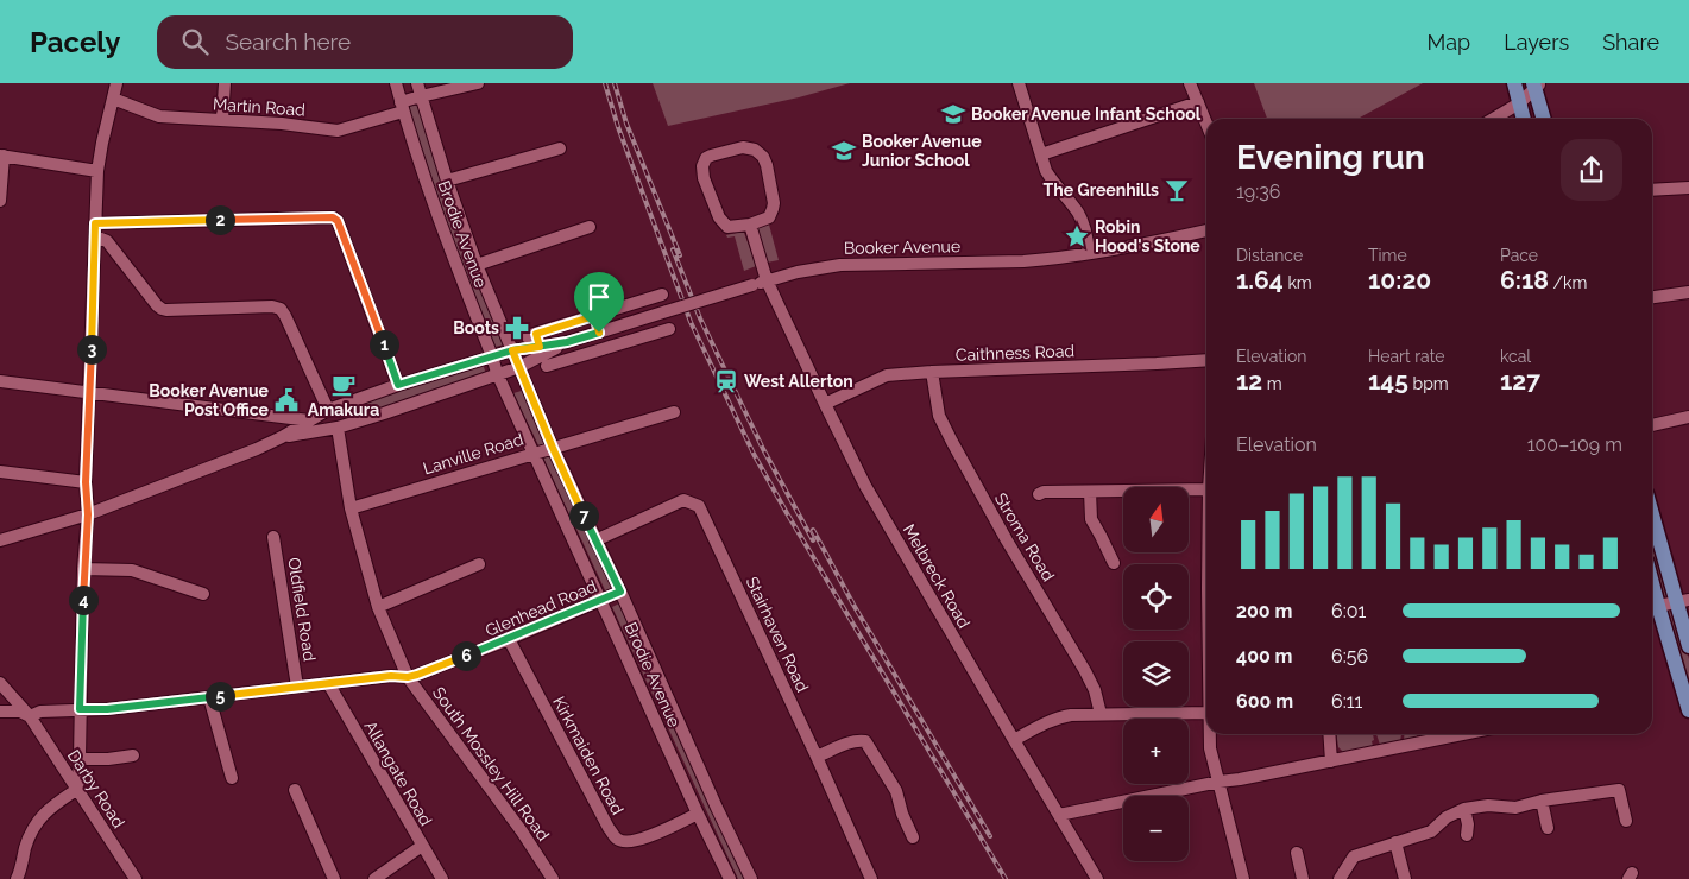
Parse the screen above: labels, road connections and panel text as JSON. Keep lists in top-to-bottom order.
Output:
{
  "streets": {
    "street": [
      "Martin Road",
      "Brodie Avenue",
      "Booker Avenue",
      "Caithness Road",
      "Lanville Road",
      "Stroma Road",
      "Melbreck Road",
      "Glenhead Road",
      "Oldfield Road",
      "Stairhaven Road",
      "Kirkmaiden Road",
      "South Mossley Hill Road",
      "Allangate Road",
      "Darby Road"
    ]
  },
  "crossings": [
    ["Martin Road", "Brodie Avenue"],
    ["Brodie Avenue", "Booker Avenue"],
    ["Brodie Avenue", "Lanville Road"],
    ["Brodie Avenue", "Glenhead Road"],
    ["Brodie Avenue", "Stairhaven Road"],
    ["Brodie Avenue", "Kirkmaiden Road"],
    ["Booker Avenue", "Melbreck Road"],
    ["Booker Avenue", "South Mossley Hill Road"],
    ["Caithness Road", "Stroma Road"],
    ["Caithness Road", "Melbreck Road"],
    ["Lanville Road", "South Mossley Hill Road"],
    ["Glenhead Road", "Oldfield Road"],
    ["Glenhead Road", "Kirkmaiden Road"],
    ["Glenhead Road", "South Mossley Hill Road"],
    ["Glenhead Road", "Allangate Road"],
    ["Glenhead Road", "Darby Road"]
  ],
  "places": {
    "school or university": ["Booker Avenue Infant School", "Booker Avenue Junior School"],
    "bar": ["The Greenhills"],
    "place": ["Robin Hood's Stone"],
    "pharmacy": ["Boots"],
    "station": ["West Allerton"],
    "cafe": ["Amakura"],
    "public building": ["Booker Avenue Post Office"]
  },
  "north": "top",
  "page": {
    "header": "Pacely",
    "search": "Search here",
    "nav": ["Map", "Layers", "Share"],
    "heading": ["Evening run", "19:36"],
    "pins": [
      "2",
      "1",
      "3",
      "7",
      "4",
      "6",
      "5"
    ],
    "stats": [
      ["Distance", "1.64 km"],
      ["Time", "10:20"],
      ["Pace", "6:18 /km"],
      ["Elevation", "12 m"],
      ["Heart rate", "145 bpm"],
      ["kcal", "127"]
    ],
    "chart": ["Elevation", "100–109 m"],
    "map_buttons": ["+", "−"],
    "list": [
      {
        "name": "200 m",
        "note": "6:01"
      },
      {
        "name": "400 m",
        "note": "6:56"
      },
      {
        "name": "600 m",
        "note": "6:11"
      }
    ]
  }
}
